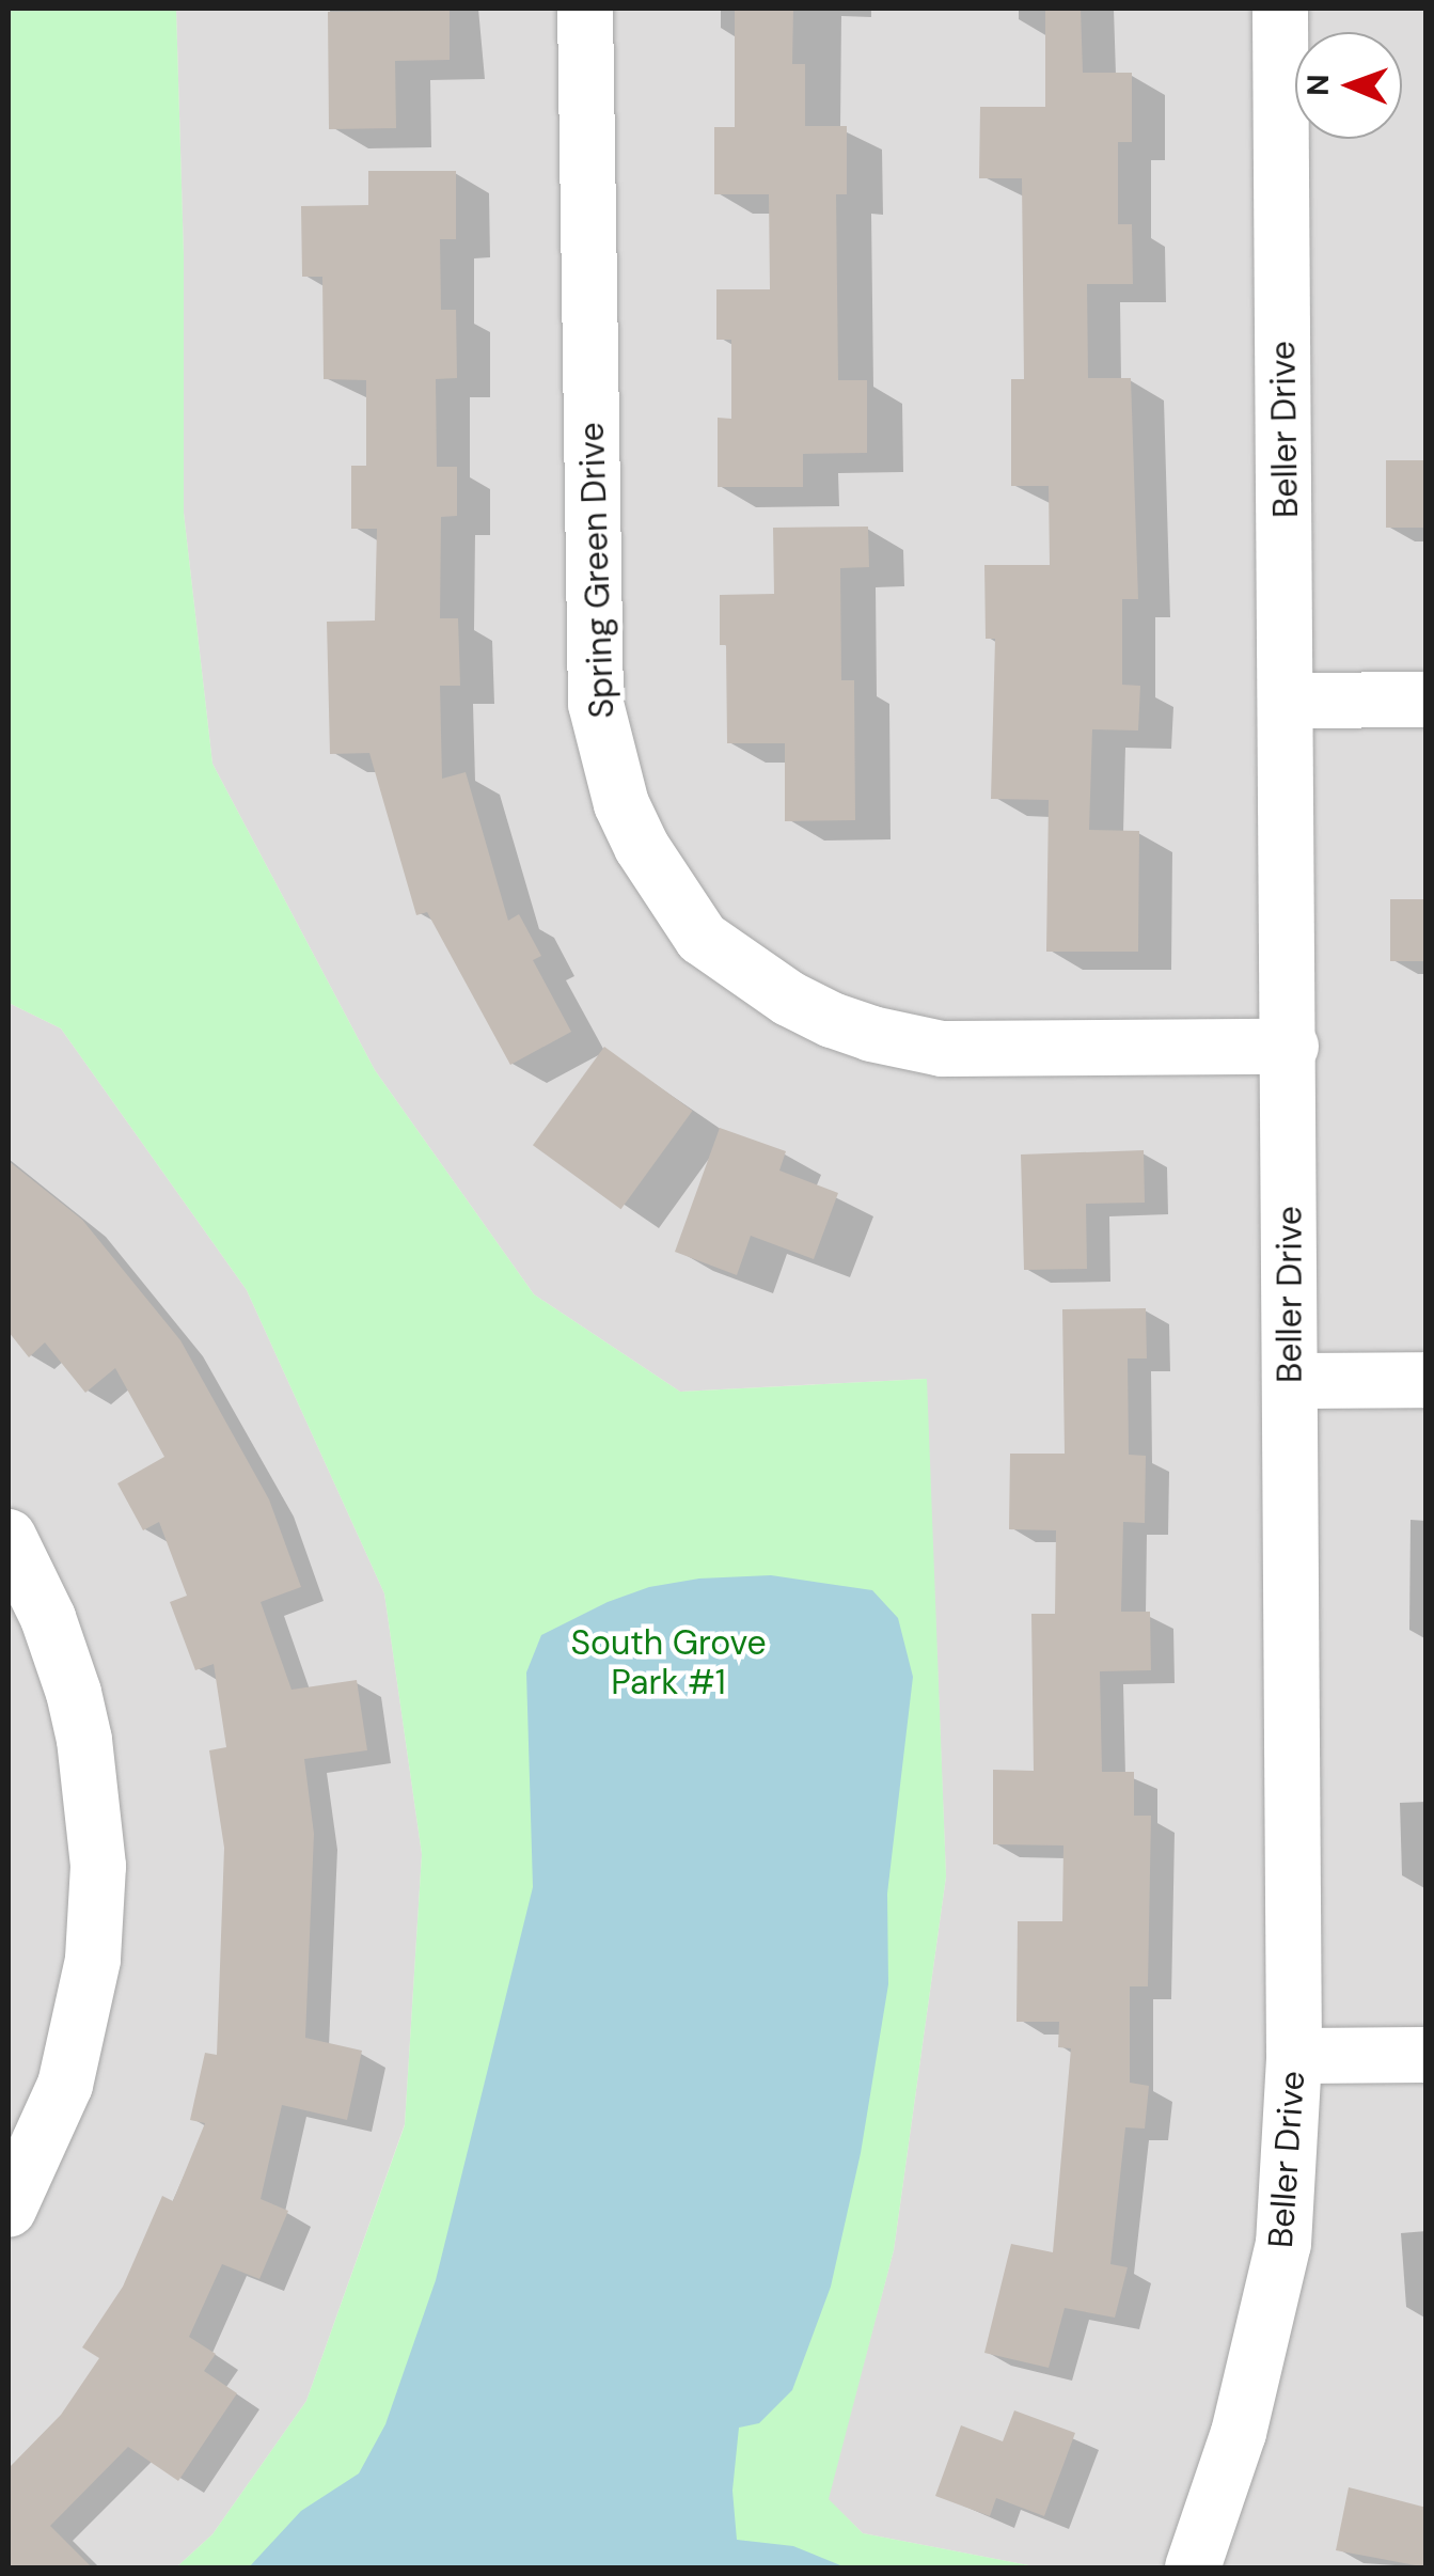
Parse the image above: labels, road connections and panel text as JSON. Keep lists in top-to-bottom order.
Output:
{
  "streets": {
    "street": ["Beller Drive", "Spring Green Drive"]
  },
  "crossings": [
    ["Beller Drive", "Spring Green Drive"]
  ],
  "parks": ["South Grove Park #1"],
  "north": "left"
}
